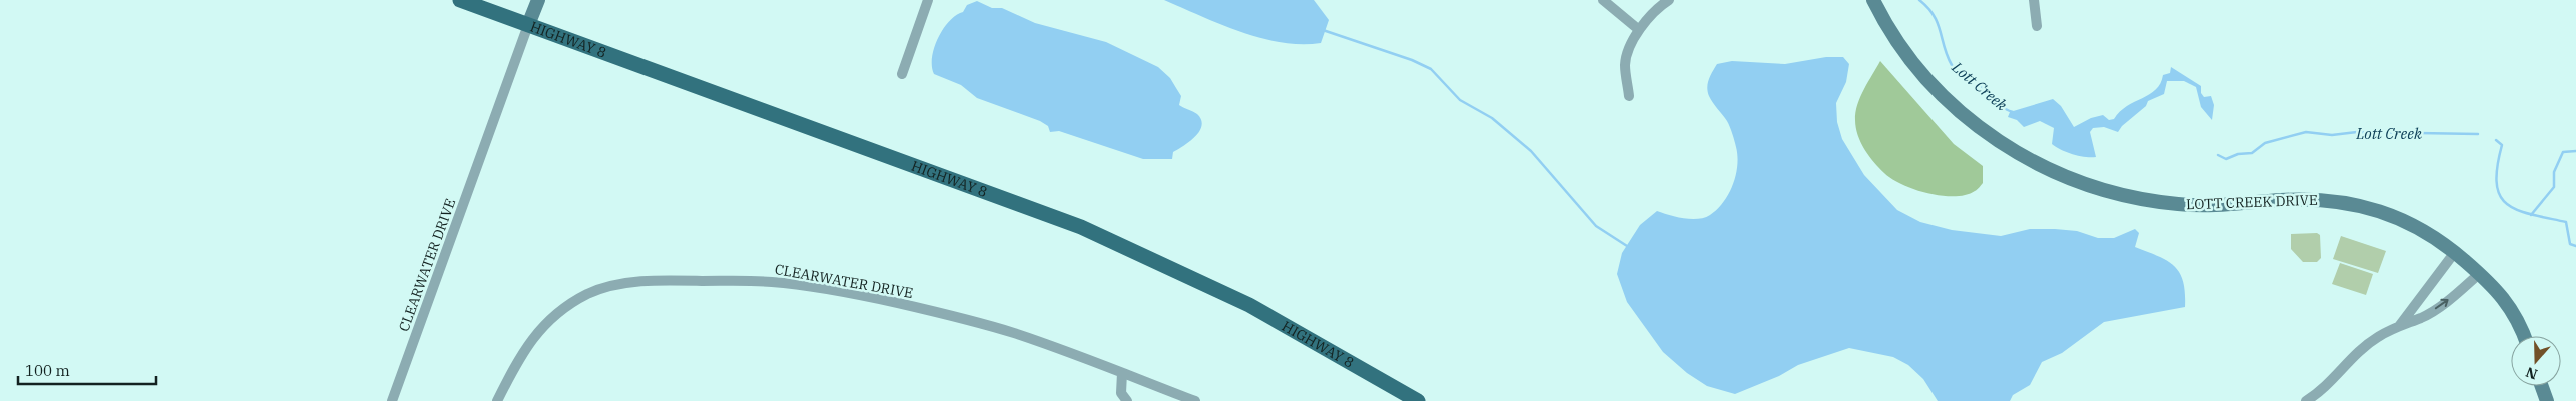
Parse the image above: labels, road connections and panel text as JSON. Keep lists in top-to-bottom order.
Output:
{
  "streets": {
    "main road": ["HIGHWAY 8"],
    "street": ["LOTT CREEK DRIVE", "CLEARWATER DRIVE"]
  },
  "crossings": [
    ["HIGHWAY 8", "CLEARWATER DRIVE"]
  ],
  "water": ["Lott Creek"],
  "scale_bar": "100 m",
  "north": "bottom"
}
